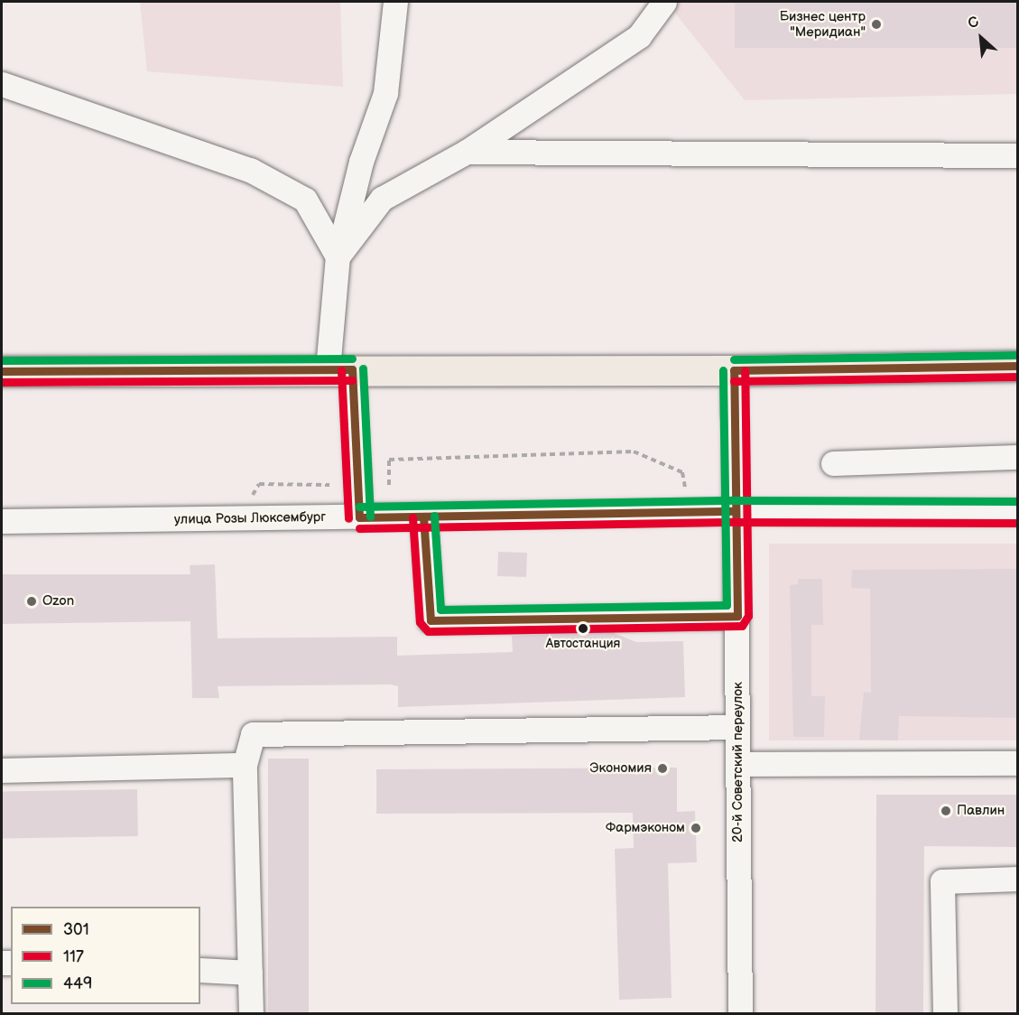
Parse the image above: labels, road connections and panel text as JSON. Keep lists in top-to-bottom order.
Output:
{
  "streets": {
    "street": ["улица Розы Люксембург", "20-й Советский переулок"]
  },
  "crossings": [
    ["улица Розы Люксембург", "20-й Советский переулок"]
  ],
  "places": [
    "Бизнес центр \"Меридиан\"",
    "Ozon",
    "Автостанция",
    "Экономия",
    "Павлин",
    "Фармэконом"
  ],
  "lines": ["transit line 449", "transit line 301", "transit line 117"],
  "legend": ["301", "117", "449"],
  "north": "top left"
}
